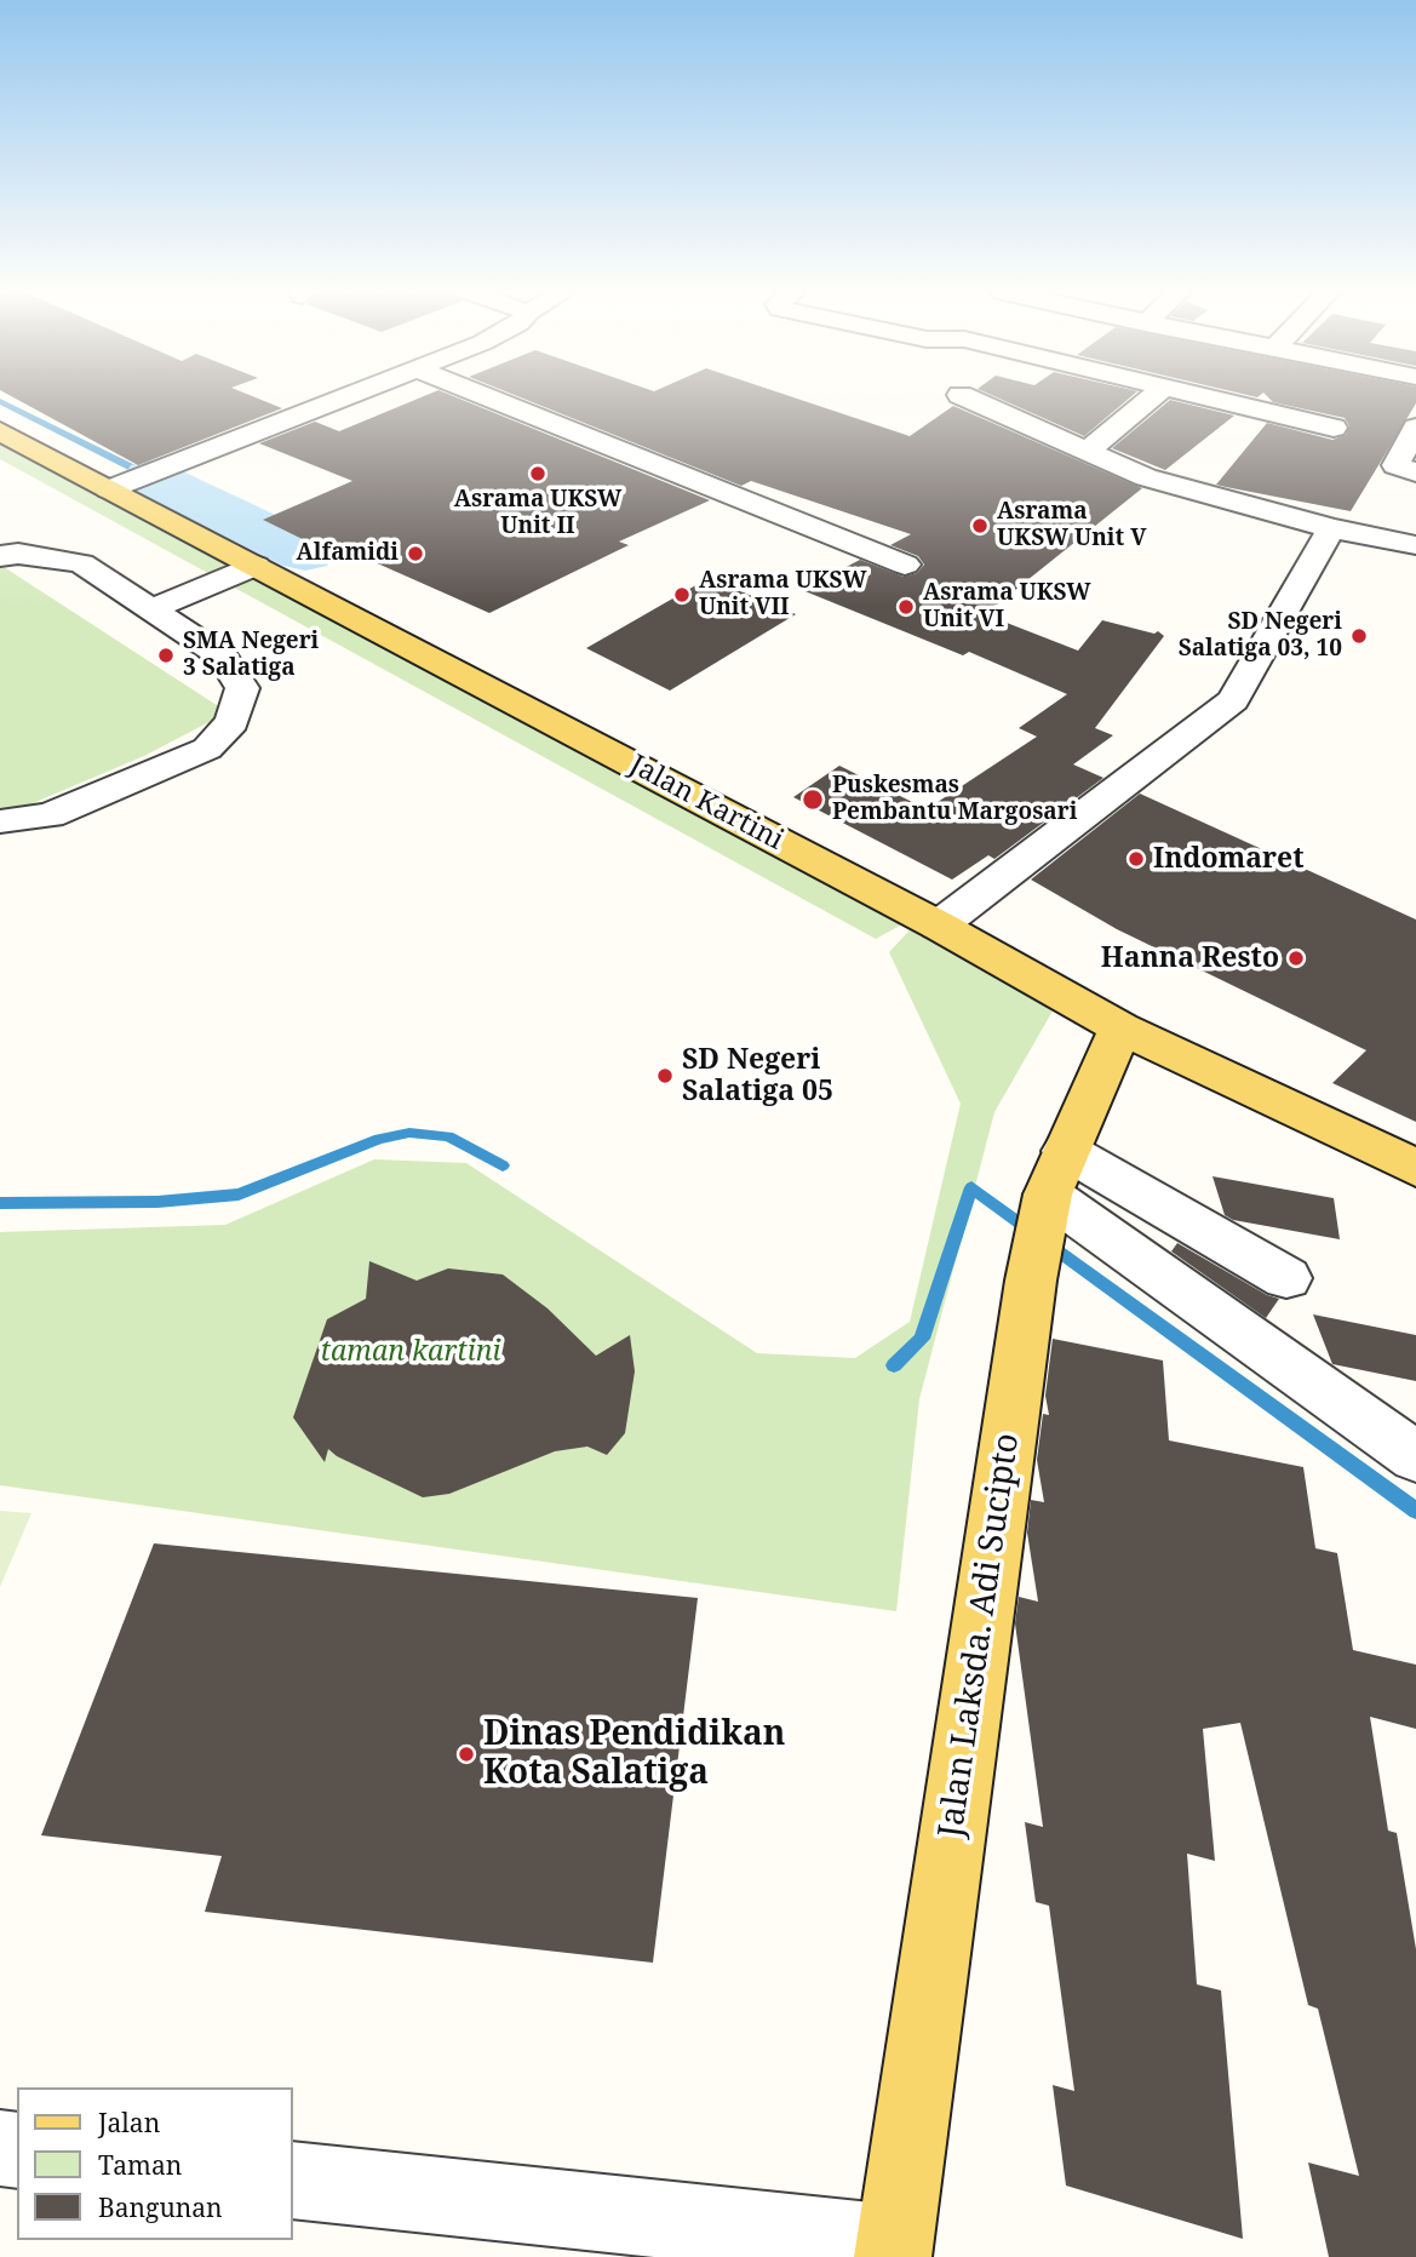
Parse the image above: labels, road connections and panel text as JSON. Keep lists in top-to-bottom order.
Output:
{
  "streets": {
    "main road": ["Jalan Kartini", "Jalan Laksda. Adi Sucipto"]
  },
  "crossings": [
    ["Jalan Kartini", "Jalan Laksda. Adi Sucipto"]
  ],
  "parks": ["taman kartini"],
  "places": [
    "Asrama UKSW Unit II",
    "Asrama UKSW Unit V",
    "Alfamidi",
    "Asrama UKSW Unit VII",
    "Asrama UKSW Unit VI",
    "SD Negeri Salatiga 03, 10",
    "SMA Negeri 3 Salatiga",
    "Puskesmas Pembantu Margosari",
    "Indomaret",
    "Hanna Resto",
    "SD Negeri Salatiga 05",
    "Dinas Pendidikan Kota Salatiga"
  ],
  "legend": ["Jalan", "Taman", "Bangunan"]
}
